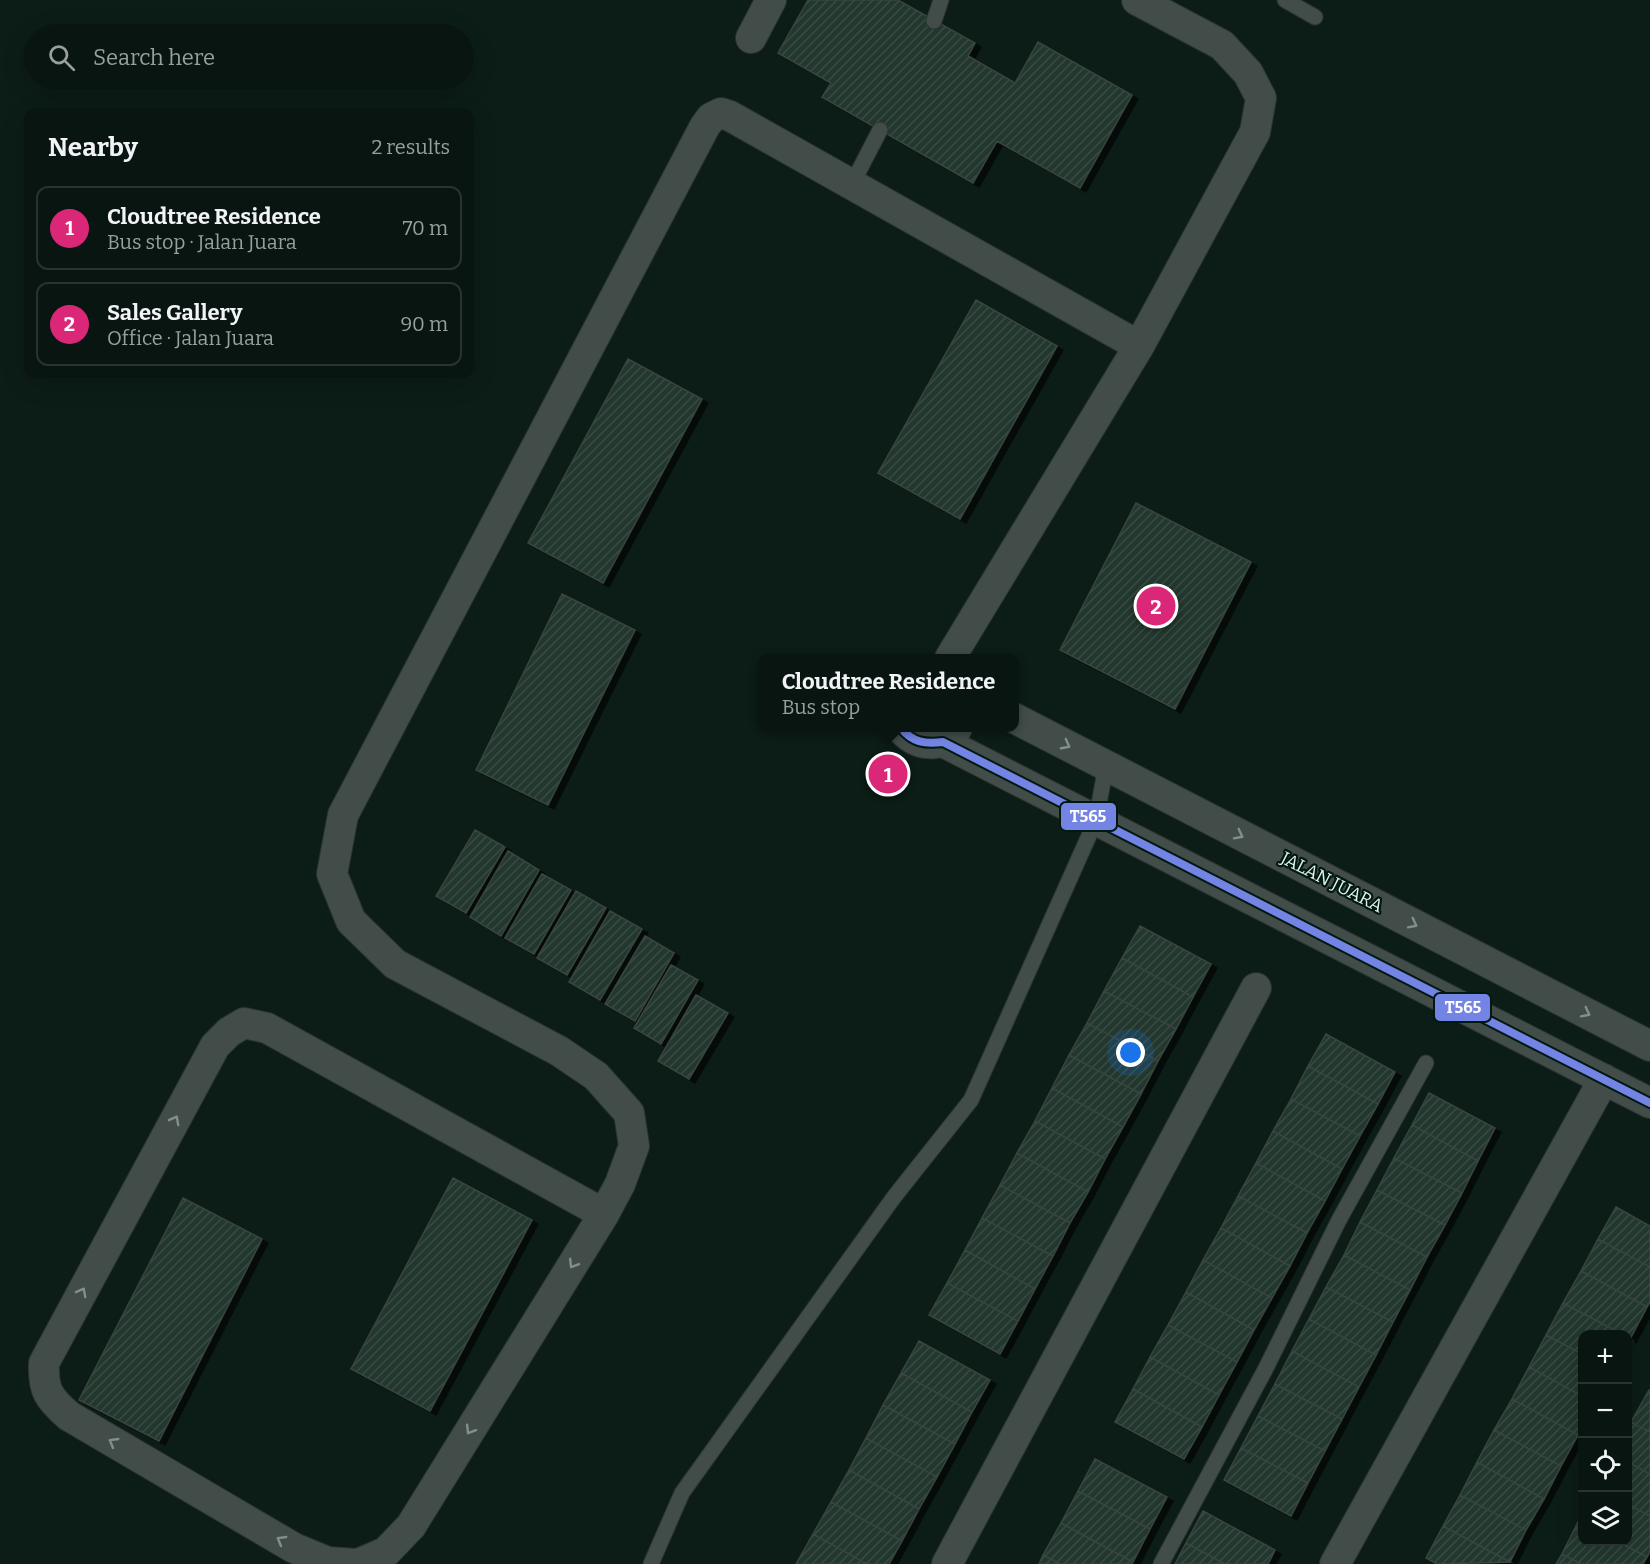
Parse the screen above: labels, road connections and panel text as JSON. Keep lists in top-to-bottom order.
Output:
{
  "streets": {
    "street": ["JALAN JUARA"]
  },
  "lines": ["transit line T565"],
  "page": {
    "search": "Search here",
    "heading": ["Nearby", "2 results"],
    "list": [
      {
        "mark": "1",
        "name": "Cloudtree Residence",
        "note": "Bus stop · Jalan Juara",
        "value": "70 m"
      },
      {
        "mark": "2",
        "name": "Sales Gallery",
        "note": "Office · Jalan Juara",
        "value": "90 m"
      }
    ],
    "pins": ["2", "1"],
    "popup": ["Cloudtree Residence", "Bus stop"],
    "map_buttons": ["+", "−"]
  }
}
